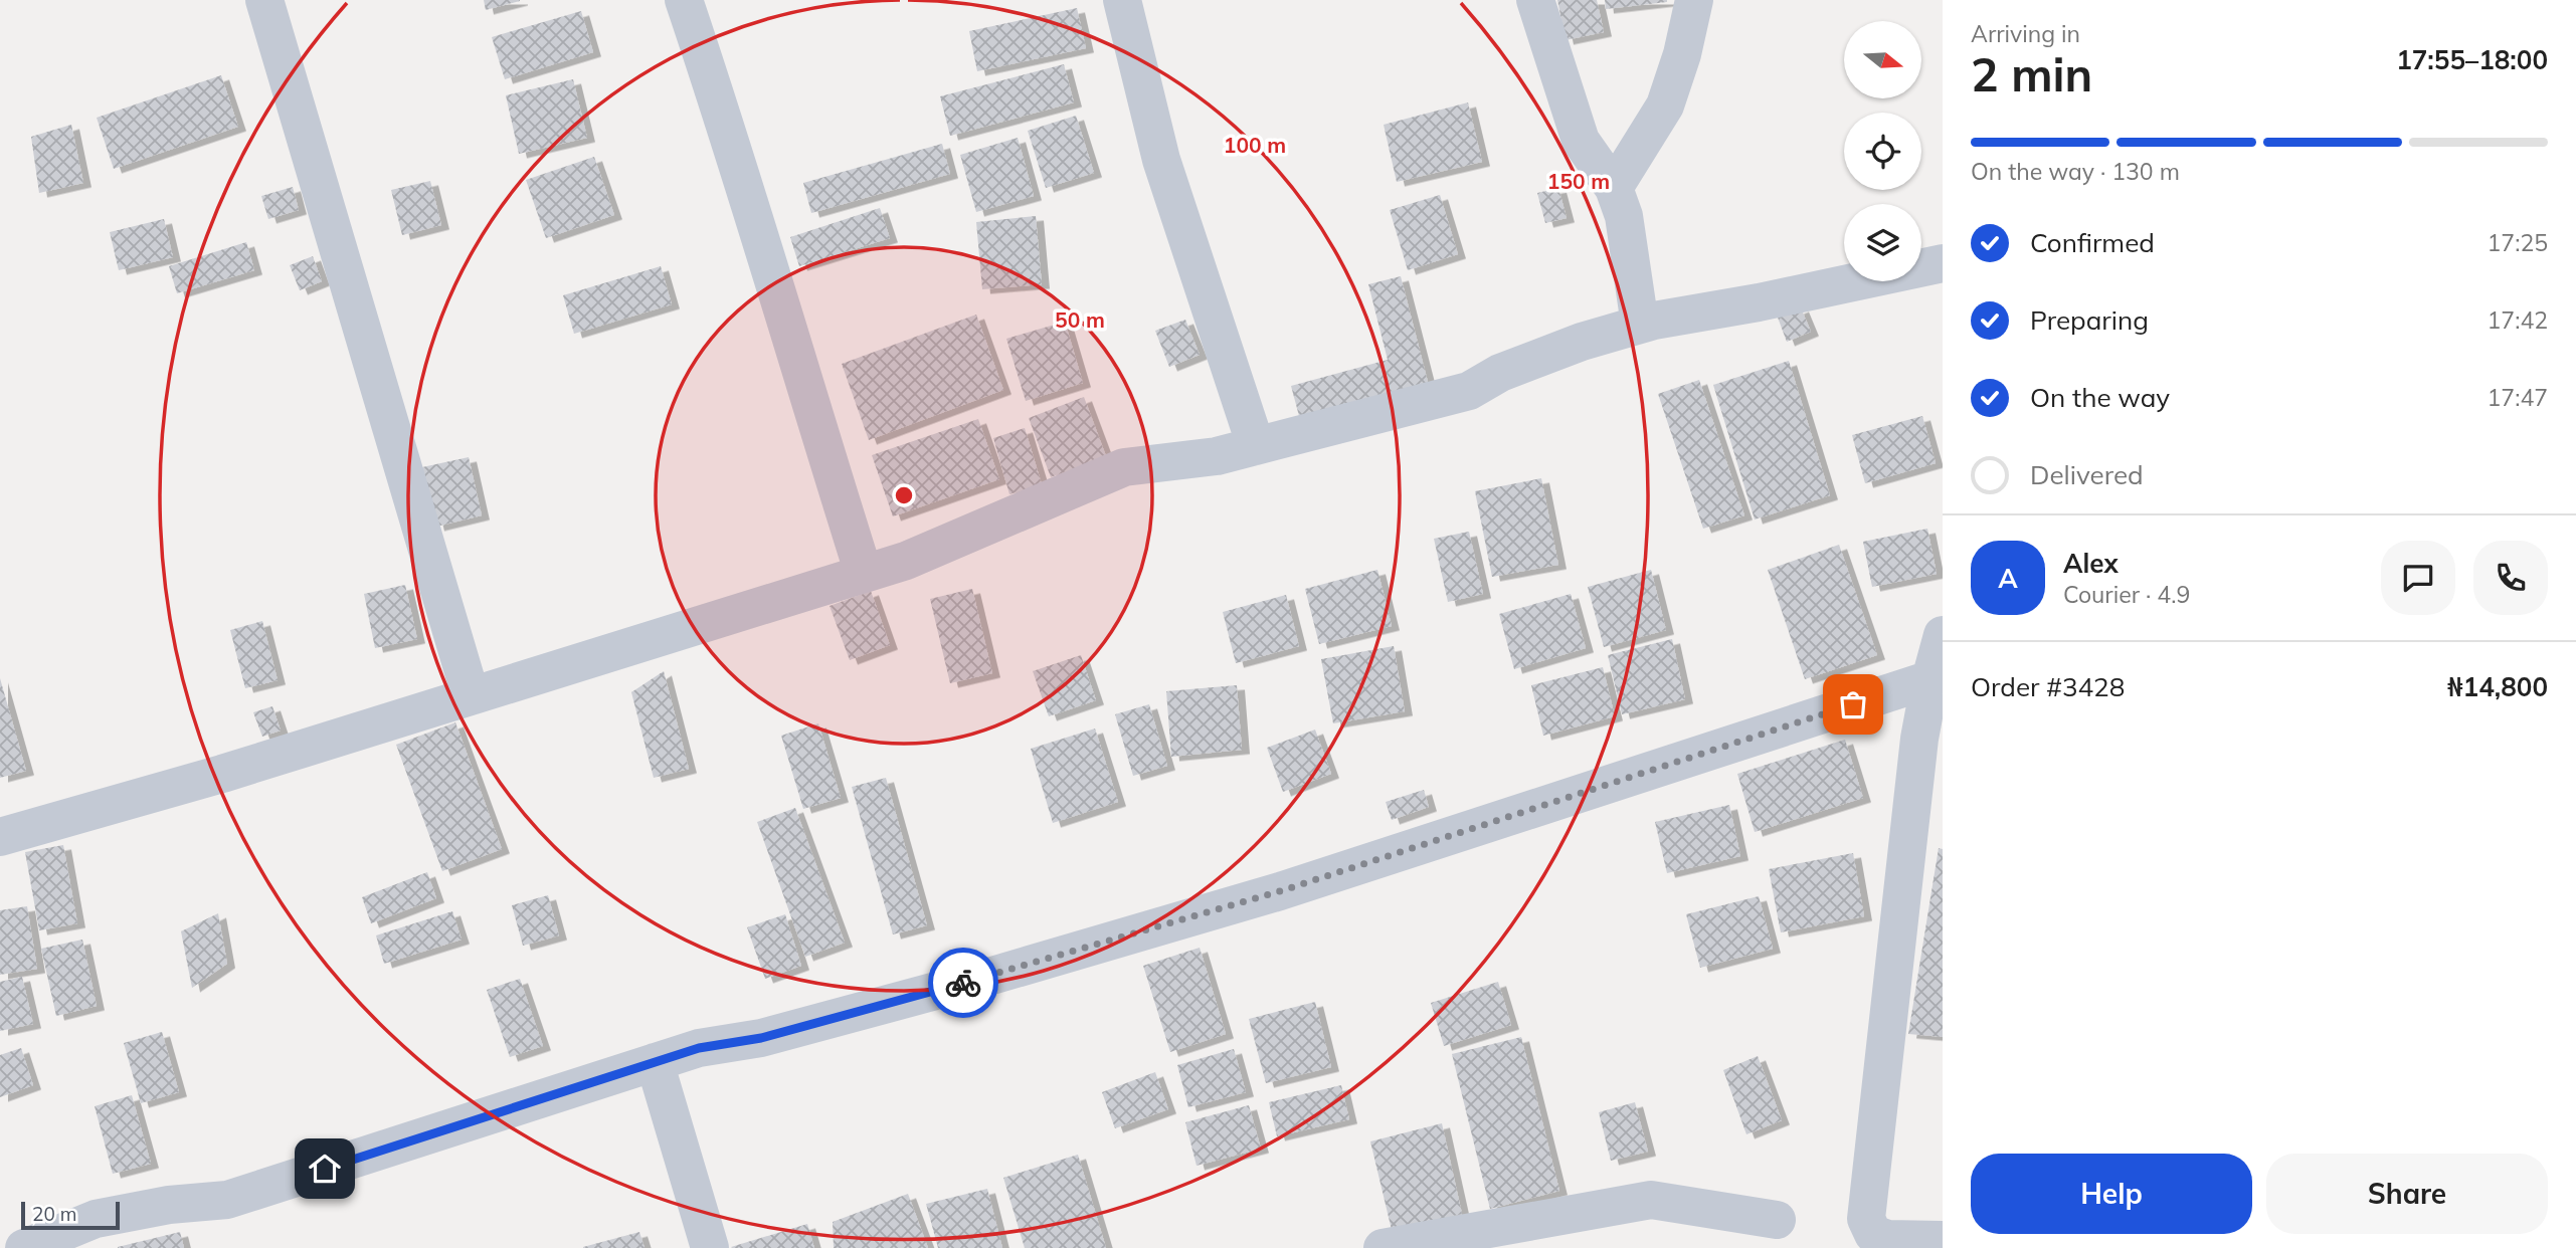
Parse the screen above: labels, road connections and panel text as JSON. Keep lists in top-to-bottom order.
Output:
{
  "scale_bar": "20 m",
  "north": "right",
  "page": {
    "heading": ["2 min", "Arriving in", "17:55–18:00"],
    "panel": [
      "Alex",
      "Courier · 4.9",
      "Order #3428",
      "₦14,800"
    ],
    "bar": "On the way · 130 m",
    "list": [
      ["Confirmed", "17:25"],
      ["Preparing", "17:42"],
      ["On the way", "17:47"],
      "Delivered"
    ],
    "round": "A",
    "buttons": ["Help", "Share"],
    "scale": "20 m"
  },
  "rings": ["100 m", "150 m", "50 m"]
}
